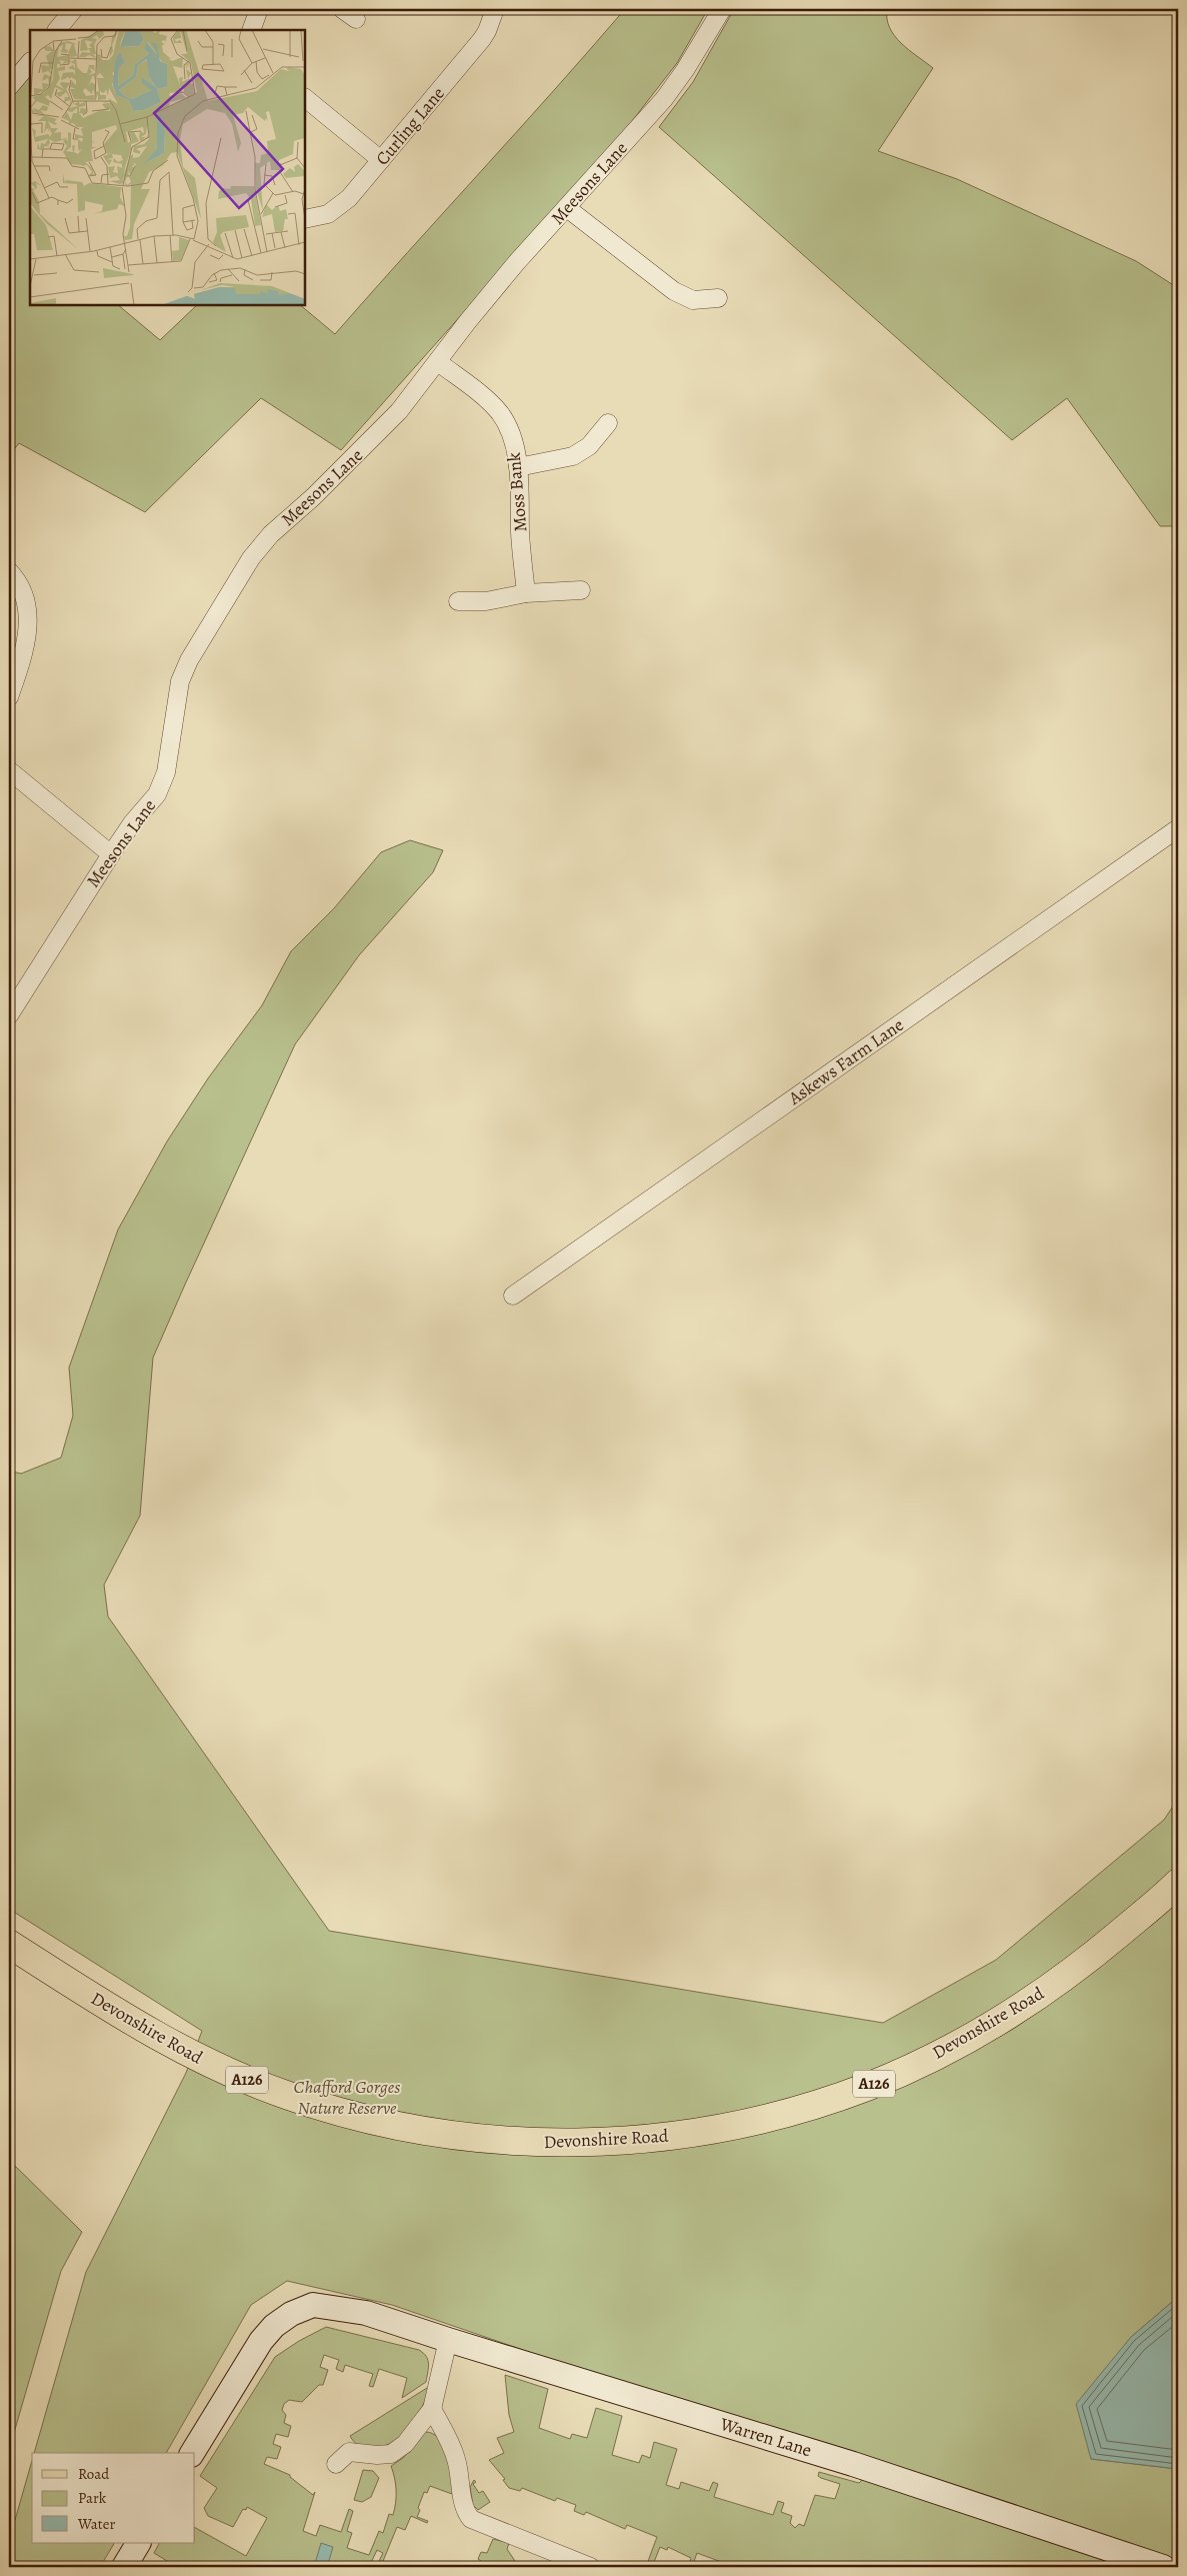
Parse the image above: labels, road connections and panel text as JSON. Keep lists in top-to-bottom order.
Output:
{
  "streets": {
    "main road": ["Devonshire Road", "A126"],
    "street": [
      "Curling Lane",
      "Meesons Lane",
      "Moss Bank",
      "Askews Farm Lane",
      "Warren Lane"
    ]
  },
  "crossings": [
    ["Meesons Lane", "Moss Bank"]
  ],
  "parks": ["Chafford Gorges Nature Reserve"],
  "legend": ["Road", "Park", "Water"]
}
